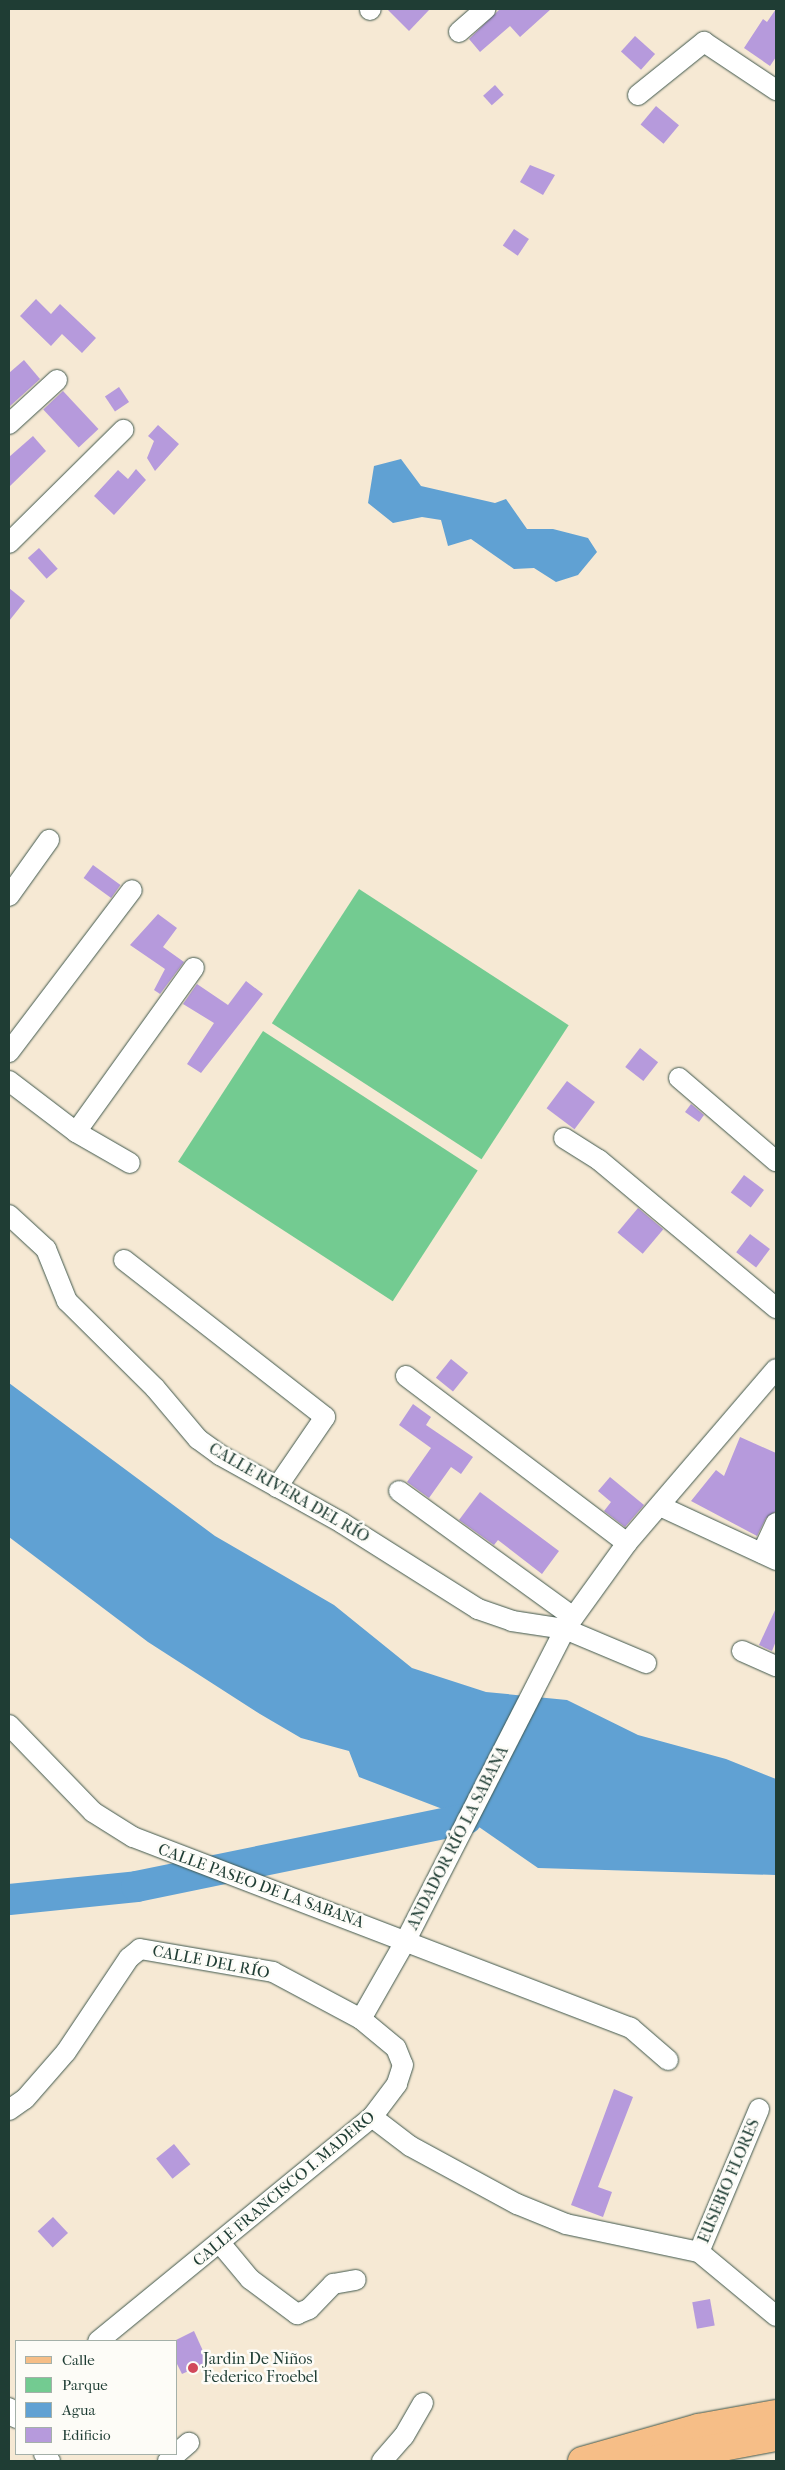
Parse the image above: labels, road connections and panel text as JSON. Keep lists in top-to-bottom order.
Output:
{
  "streets": {
    "street": [
      "CALLE RIVERA DEL RÍO",
      "ANDADOR RÍO LA SABANA",
      "CALLE PASEO DE LA SABANA",
      "CALLE DEL RÍO",
      "EUSEBIO FLORES",
      "CALLE FRANCISCO I. MADERO"
    ]
  },
  "crossings": [
    ["CALLE RIVERA DEL RÍO", "ANDADOR RÍO LA SABANA"],
    ["ANDADOR RÍO LA SABANA", "CALLE PASEO DE LA SABANA"],
    ["ANDADOR RÍO LA SABANA", "CALLE DEL RÍO"],
    ["ANDADOR RÍO LA SABANA", "CALLE FRANCISCO I. MADERO"],
    ["CALLE DEL RÍO", "CALLE FRANCISCO I. MADERO"]
  ],
  "places": ["Jardin De Niños Federico Froebel"],
  "legend": [
    "Calle",
    "Parque",
    "Agua",
    "Edificio"
  ]
}
